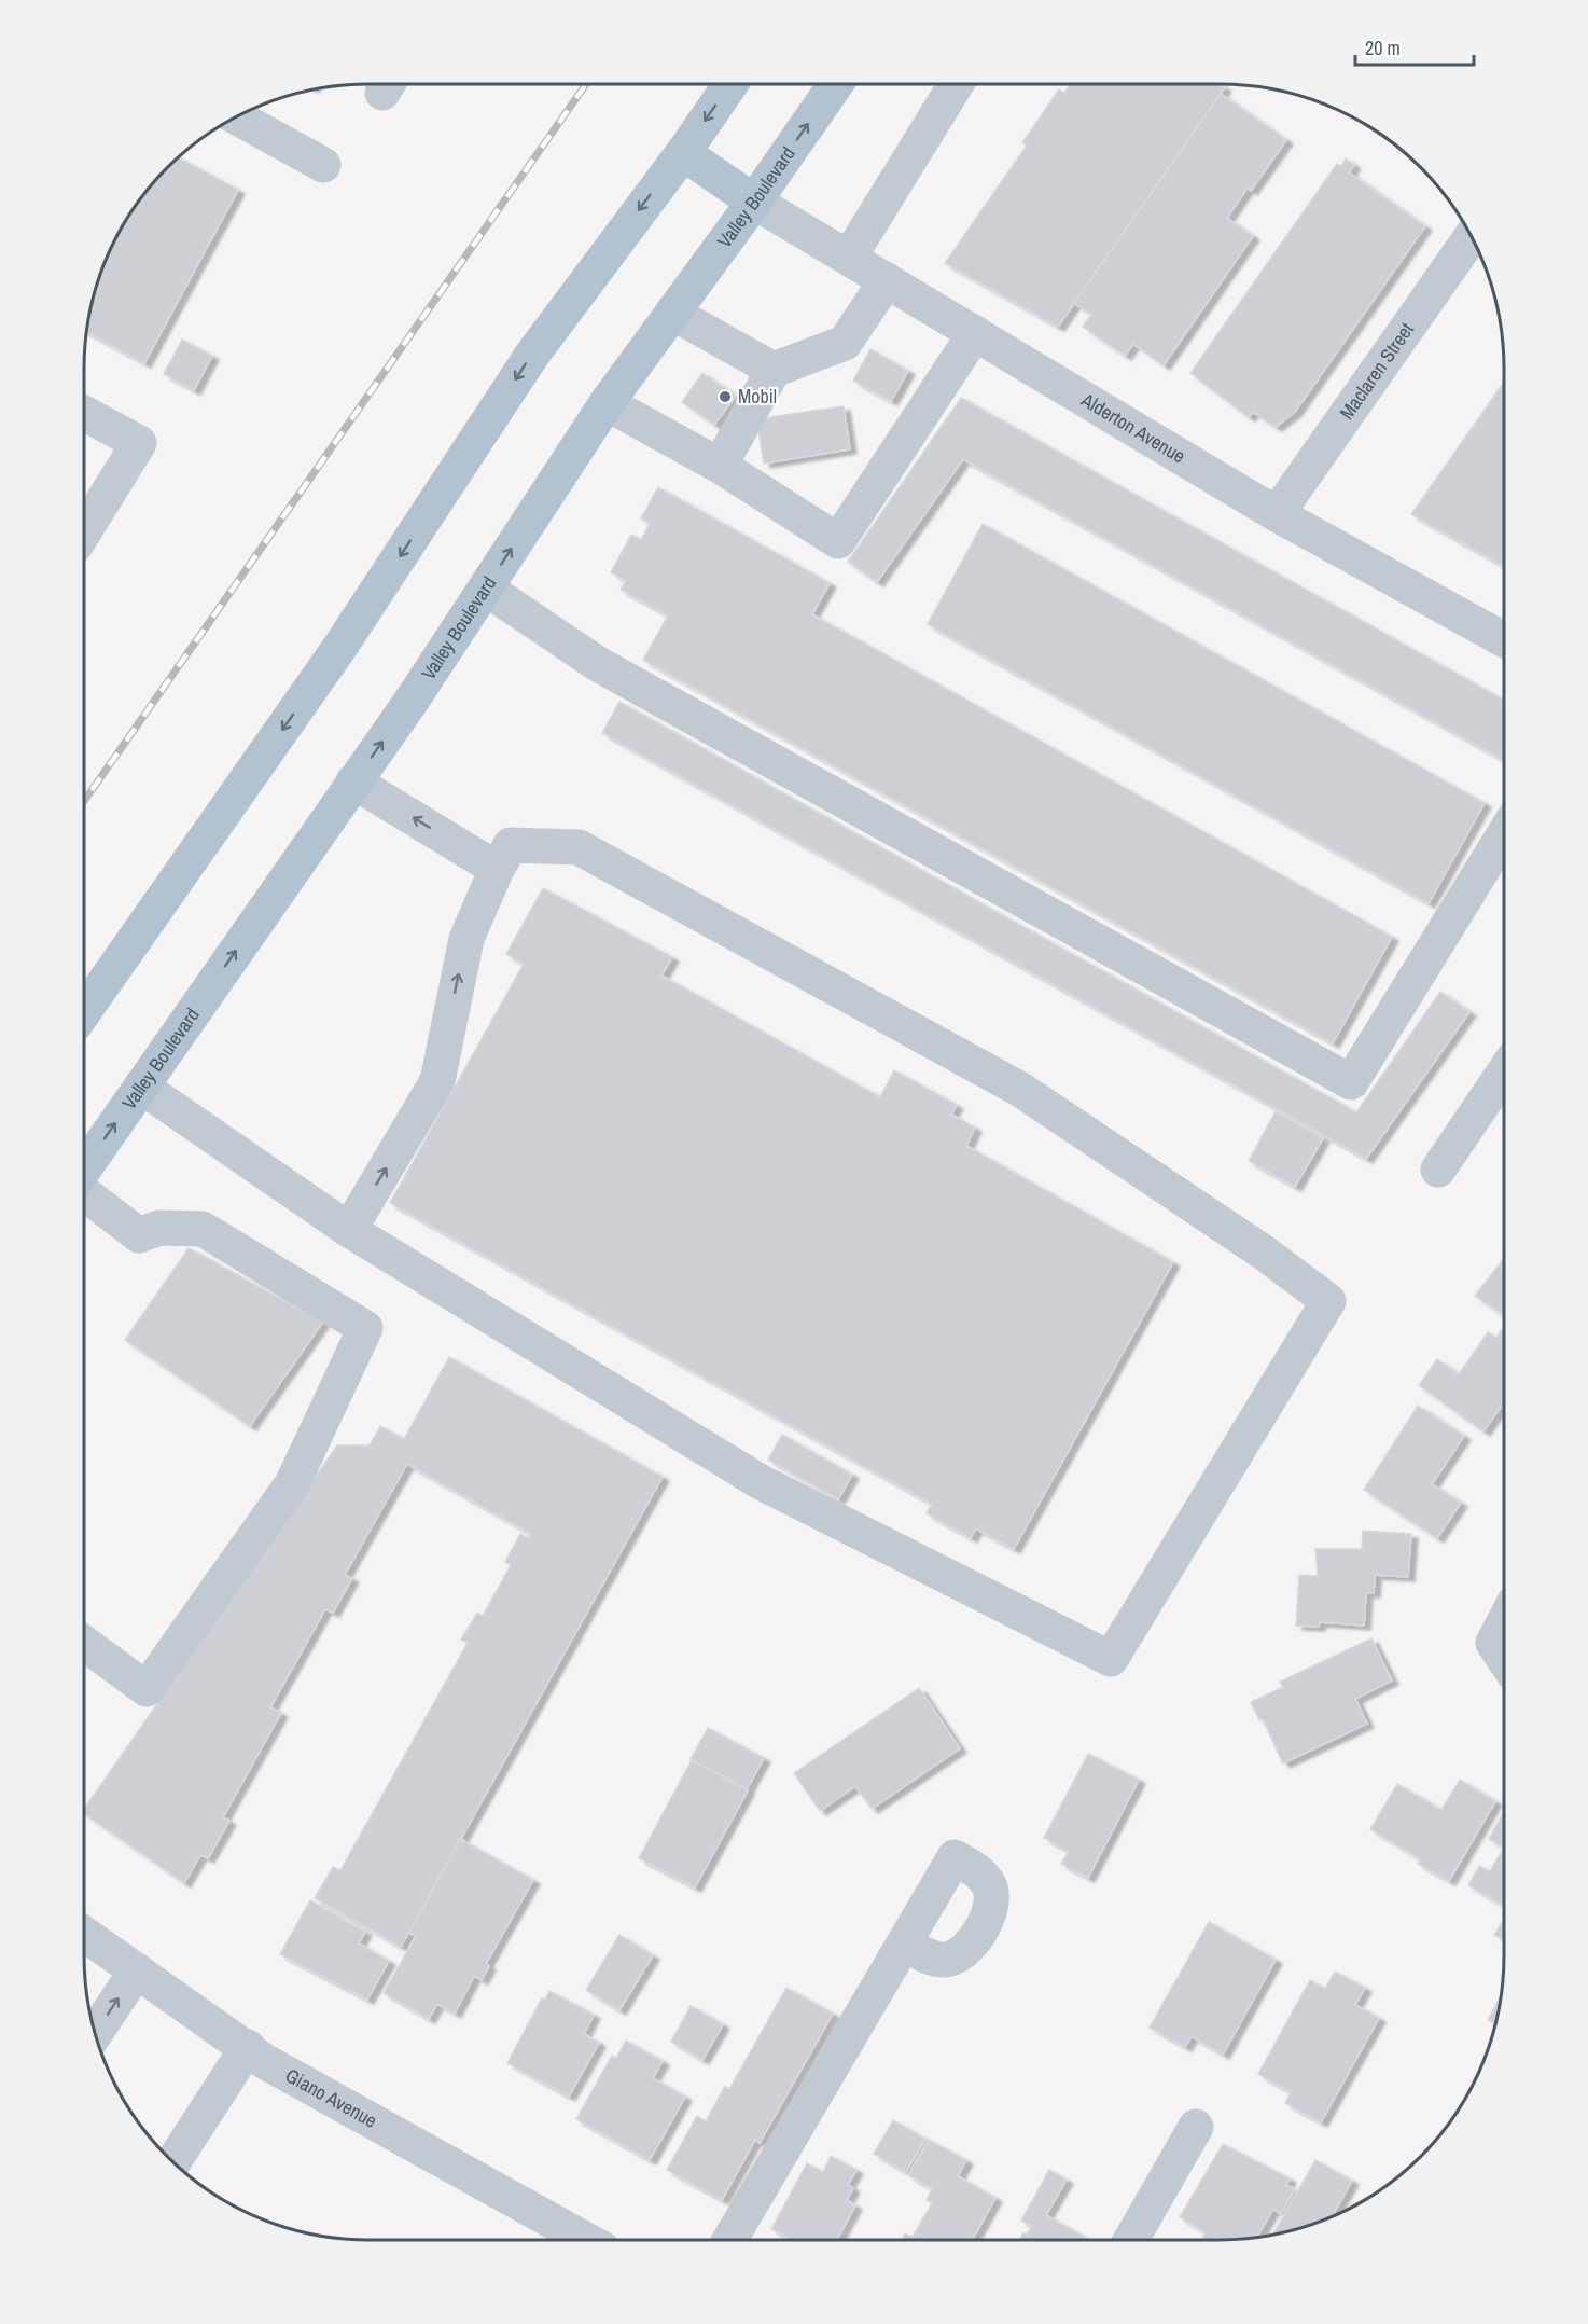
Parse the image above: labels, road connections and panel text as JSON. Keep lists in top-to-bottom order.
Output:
{
  "streets": {
    "main road": ["Valley Boulevard"],
    "street": ["Maclaren Street", "Alderton Avenue", "Giano Avenue"]
  },
  "crossings": [
    ["Valley Boulevard", "Alderton Avenue"],
    ["Maclaren Street", "Alderton Avenue"]
  ],
  "places": ["Mobil"],
  "scale_bar": "20 m"
}
